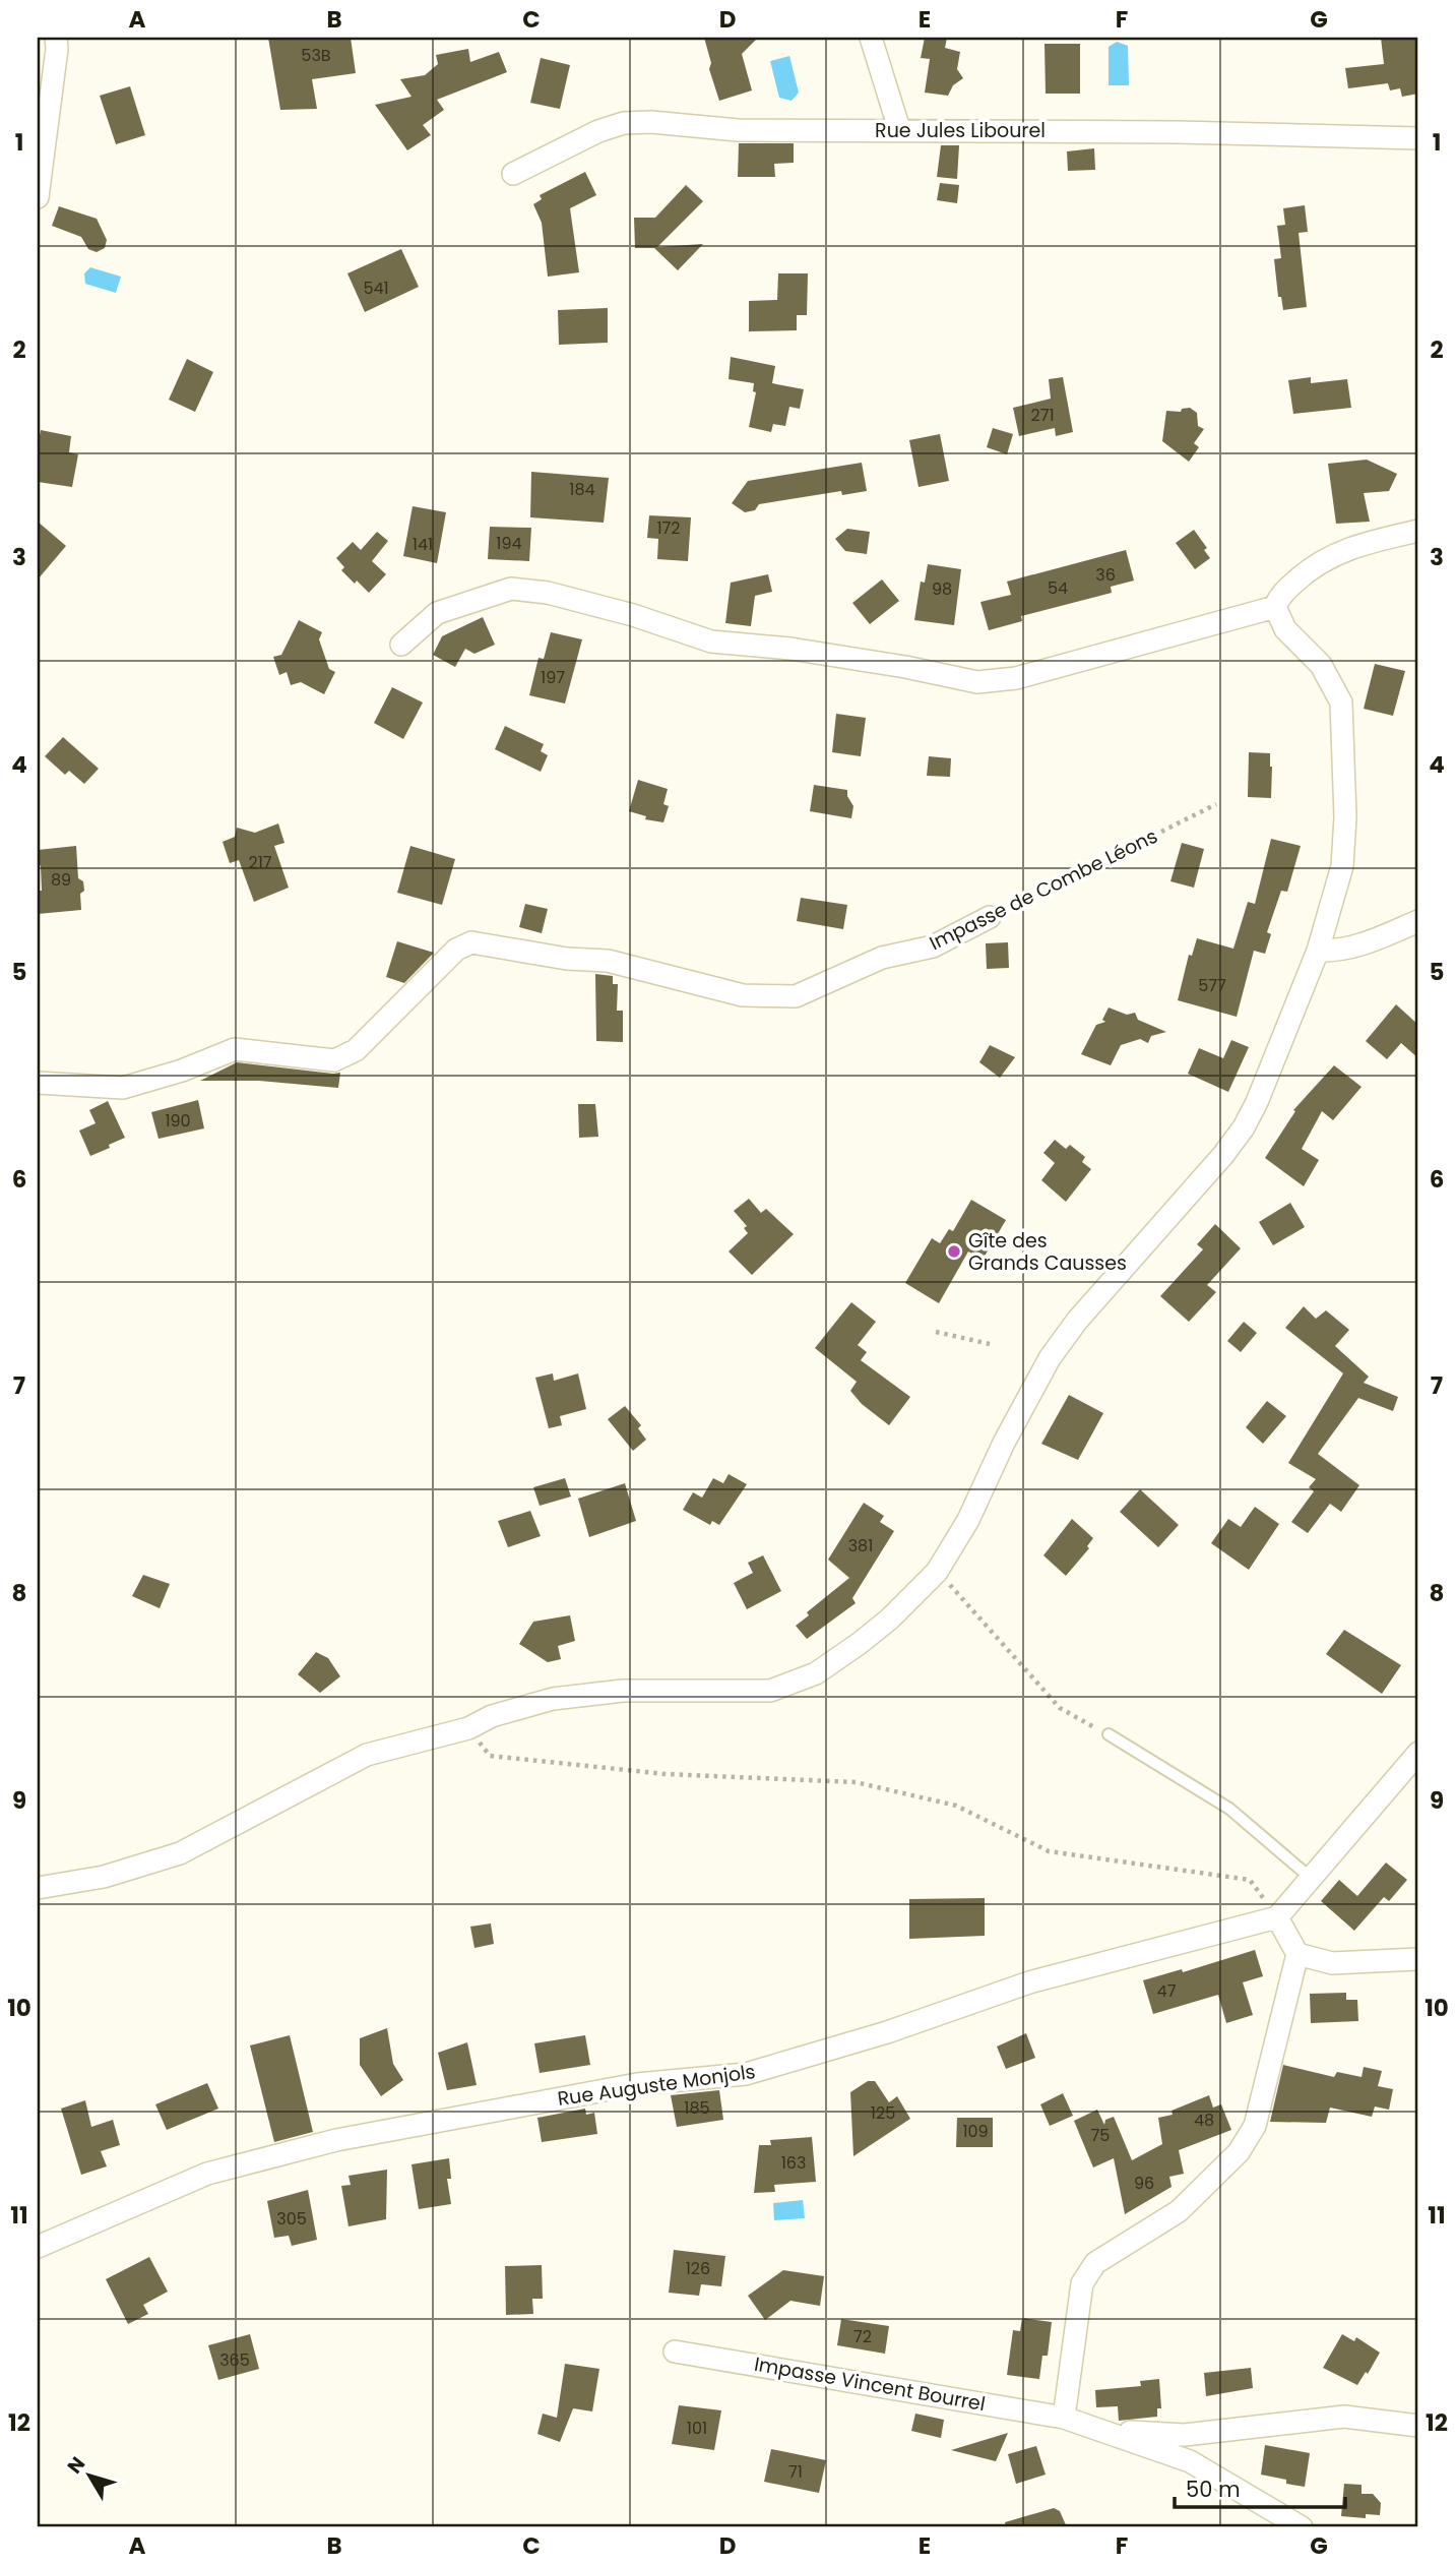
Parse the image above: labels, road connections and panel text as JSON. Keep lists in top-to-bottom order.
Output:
{
  "streets": {
    "street": [
      "Rue Jules Libourel",
      "Impasse de Combe Léons",
      "Rue Auguste Monjols",
      "Impasse Vincent Bourrel"
    ]
  },
  "places": ["Gîte des Grands Causses"],
  "house_numbers": [
    "53B",
    "541",
    "271",
    "184",
    "172",
    "194",
    "141",
    "36",
    "54",
    "98",
    "197",
    "217",
    "89",
    "577",
    "190",
    "381",
    "47",
    "185",
    "125",
    "48",
    "109",
    "75",
    "163",
    "96",
    "305",
    "126",
    "72",
    "365",
    "101",
    "71"
  ],
  "scale_bar": "50 m",
  "north": "top left",
  "grid": {
    "columns": [
      "A",
      "B",
      "C",
      "D",
      "E",
      "F",
      "G"
    ],
    "rows": [
      "1",
      "2",
      "3",
      "4",
      "5",
      "6",
      "7",
      "8",
      "9",
      "10",
      "11",
      "12"
    ]
  }
}
